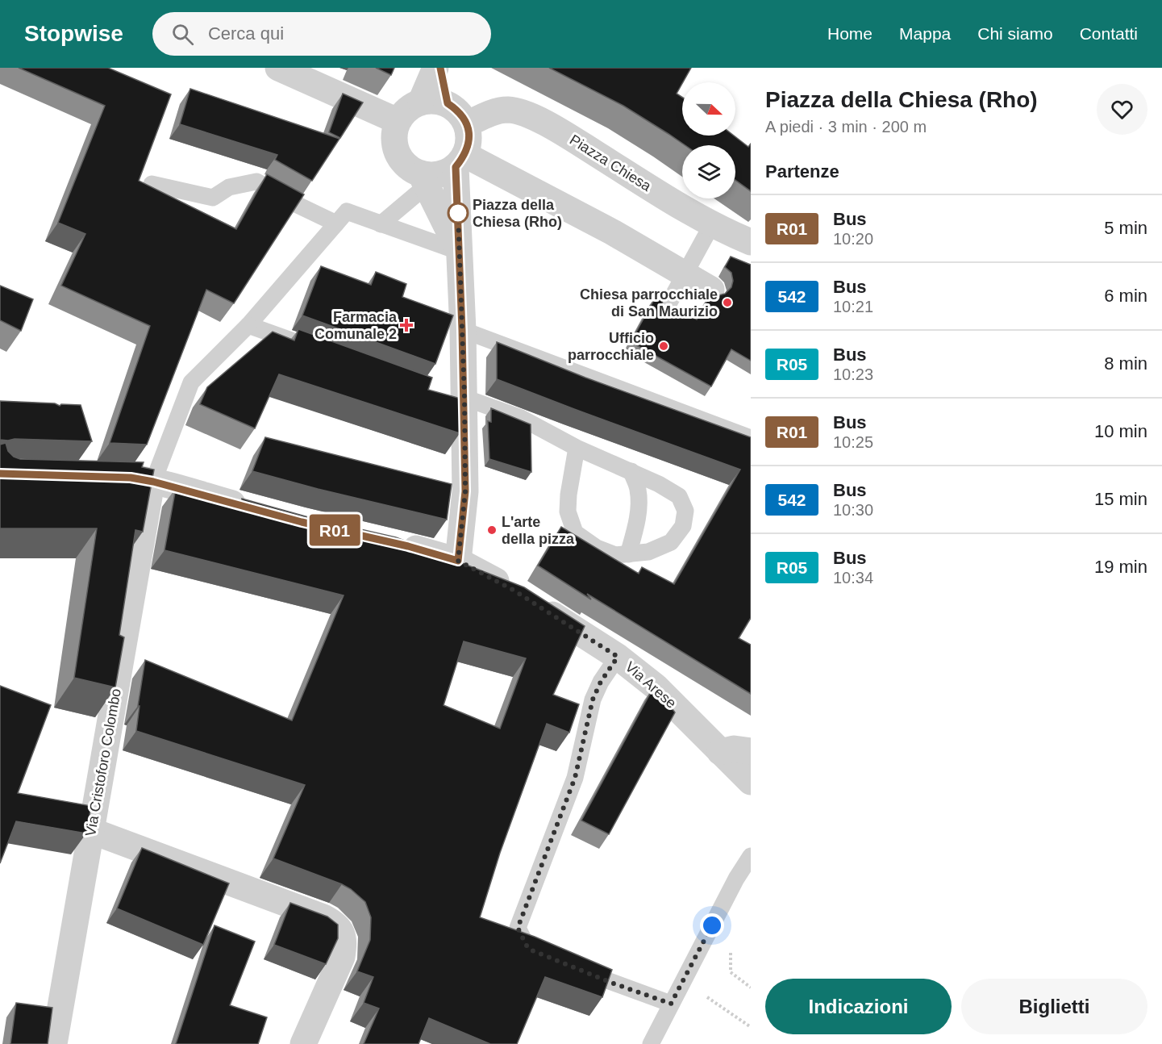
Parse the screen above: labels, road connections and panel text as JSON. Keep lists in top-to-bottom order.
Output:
{
  "streets": {
    "street": ["Piazza Chiesa", "Via Arese", "Via Cristoforo Colombo"]
  },
  "places": {
    "other": [
      "Piazza della Chiesa (Rho)",
      "Chiesa parrocchiale di San Maurizio",
      "Ufficio parrocchiale",
      "L'arte della pizza"
    ],
    "health": ["Farmacia Comunale 2"]
  },
  "lines": ["bus line R01"],
  "north": "right",
  "page": {
    "header": "Stopwise",
    "search": "Cerca qui",
    "nav": [
      "Home",
      "Mappa",
      "Chi siamo",
      "Contatti"
    ],
    "on_map": "R01",
    "heading": [
      ["Piazza della Chiesa (Rho)", "A piedi · 3 min · 200 m"],
      "Partenze"
    ],
    "list": [
      {
        "mark": "R01",
        "name": "Bus",
        "note": "10:20",
        "value": "5 min"
      },
      {
        "mark": "542",
        "name": "Bus",
        "note": "10:21",
        "value": "6 min"
      },
      {
        "mark": "R05",
        "name": "Bus",
        "note": "10:23",
        "value": "8 min"
      },
      {
        "mark": "R01",
        "name": "Bus",
        "note": "10:25",
        "value": "10 min"
      },
      {
        "mark": "542",
        "name": "Bus",
        "note": "10:30",
        "value": "15 min"
      },
      {
        "mark": "R05",
        "name": "Bus",
        "note": "10:34",
        "value": "19 min"
      }
    ],
    "buttons": ["Indicazioni", "Biglietti"]
  }
}
